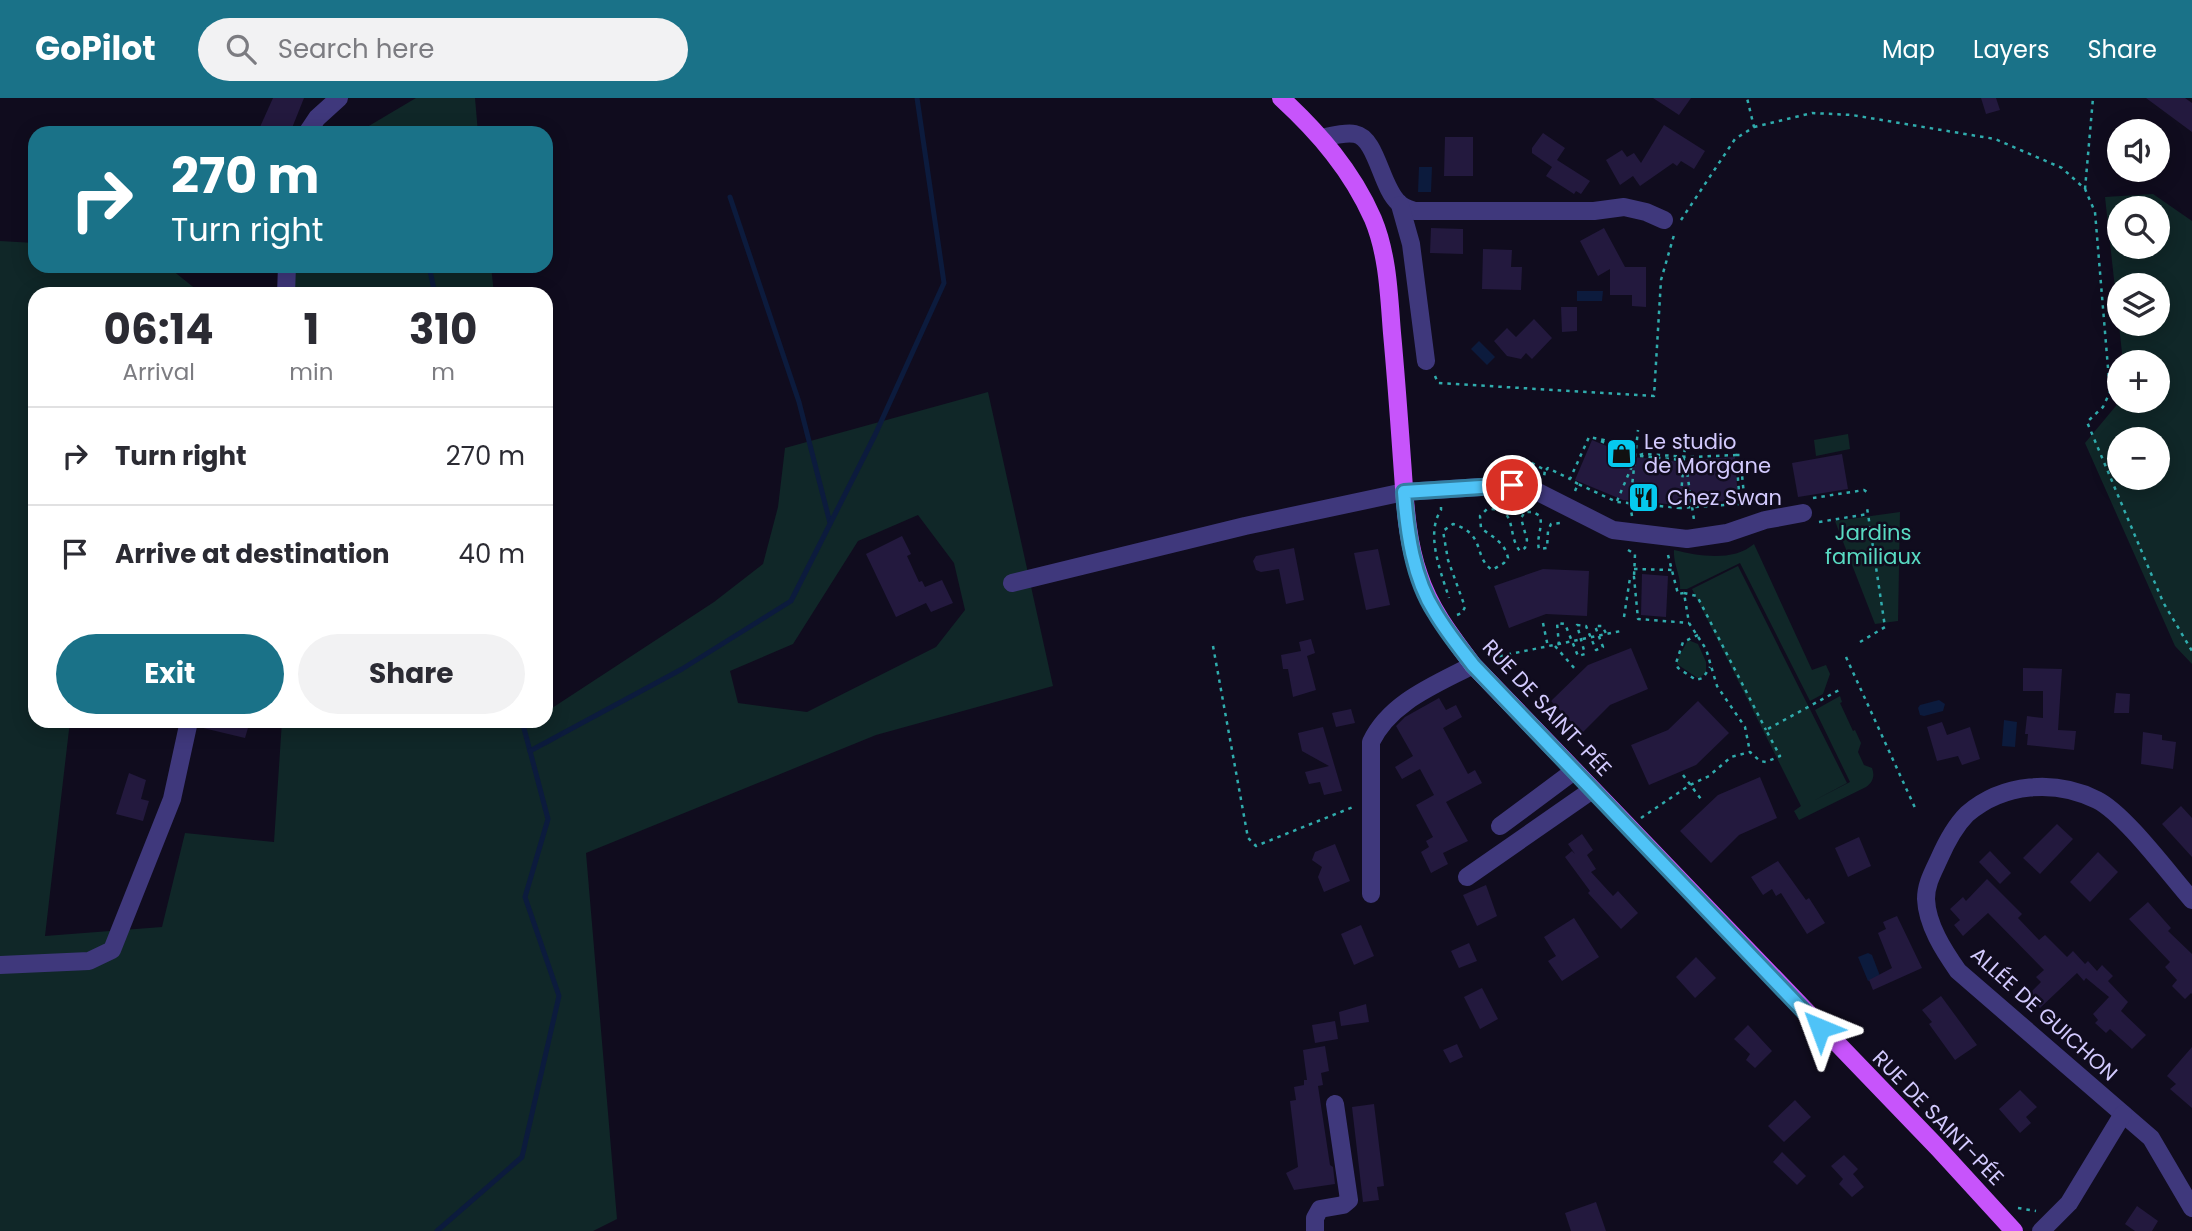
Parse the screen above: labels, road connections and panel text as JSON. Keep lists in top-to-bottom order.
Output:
{
  "streets": {
    "main road": ["RUE DE SAINT-PÉE"],
    "street": ["ALLÉE DE GUICHON"]
  },
  "parks": ["Jardins familiaux"],
  "places": {
    "shop": ["Le studio de Morgane"],
    "restaurant": ["Chez Swan"]
  },
  "page": {
    "header": "GoPilot",
    "search": "Search here",
    "nav": ["Map", "Layers", "Share"],
    "map_buttons": ["+", "−"],
    "turn": ["270 m", "Turn right"],
    "eta": [
      "06:14",
      "Arrival",
      "1",
      "min",
      "310",
      "m"
    ],
    "list": [
      {
        "name": "Turn right",
        "value": "270 m"
      },
      {
        "name": "Arrive at destination",
        "value": "40 m"
      }
    ],
    "buttons": ["Exit", "Share"]
  }
}
